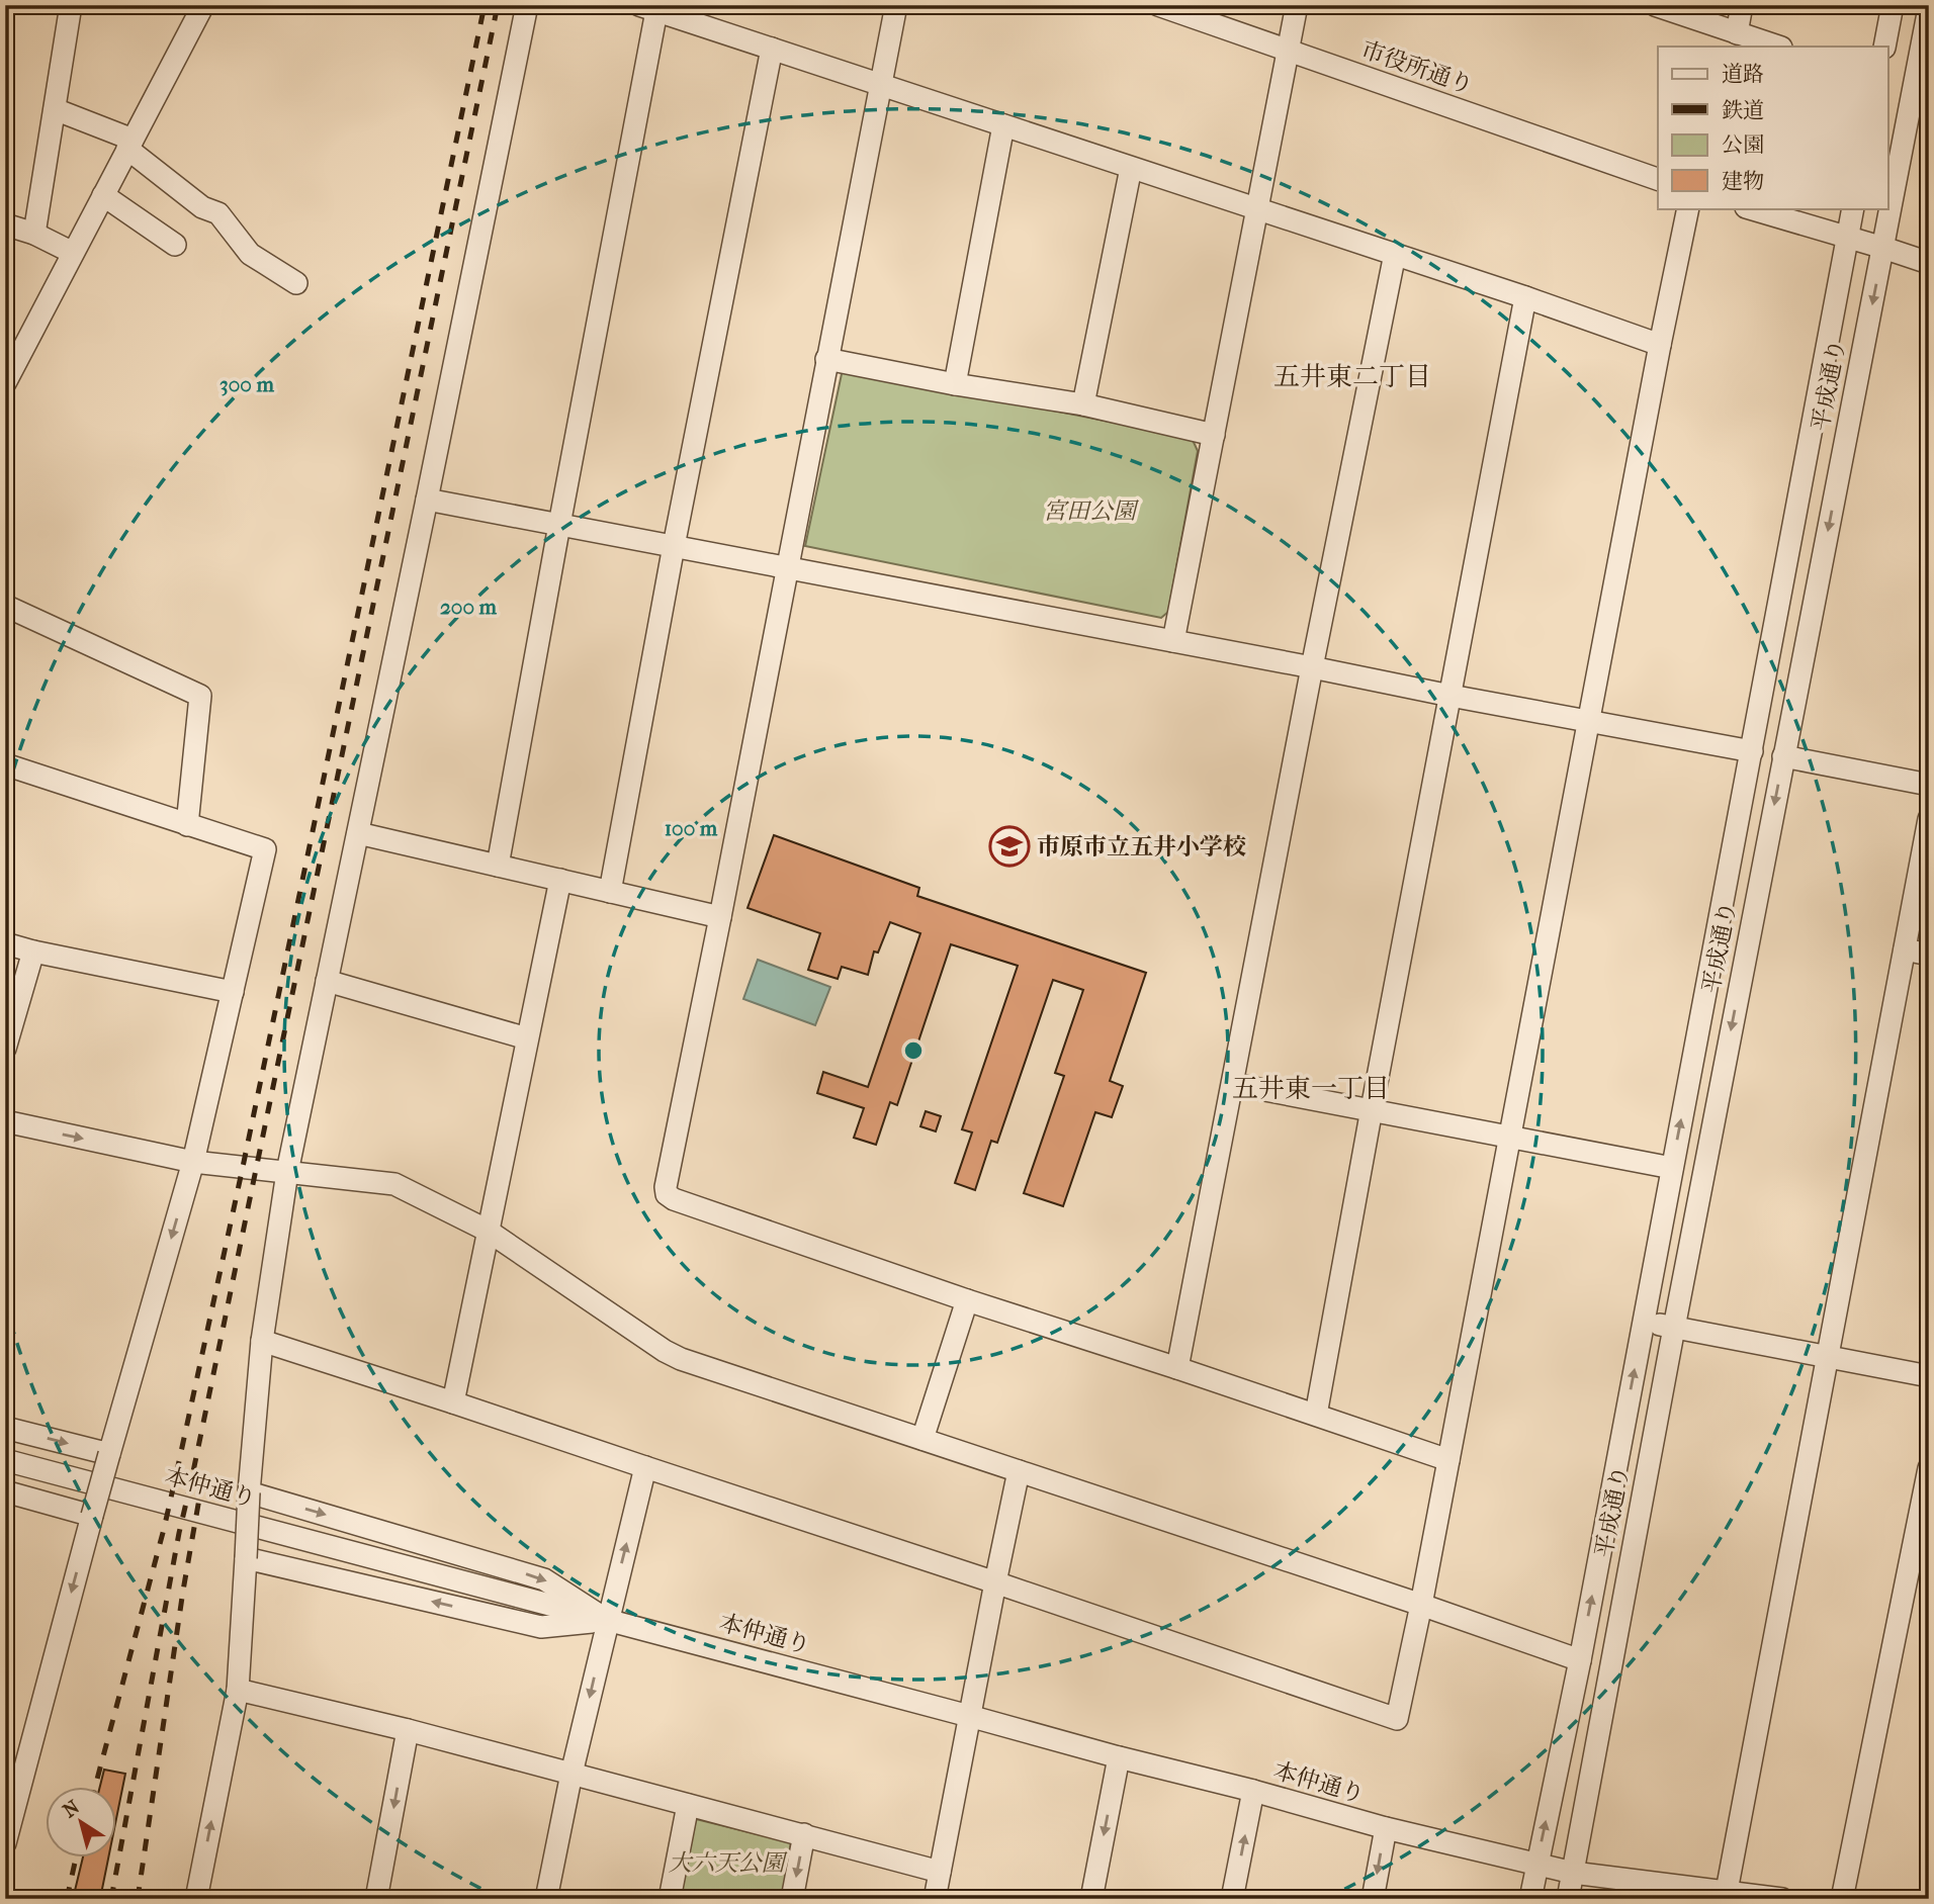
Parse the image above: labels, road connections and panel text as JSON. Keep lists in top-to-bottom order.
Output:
{
  "streets": {
    "street": ["市役所通り", "平成通り", "本仲通り"]
  },
  "crossings": [
    ["平成通り", "本仲通り"]
  ],
  "districts": ["五井東二丁目", "五井東一丁目"],
  "parks": ["宮田公園", "大六天公園"],
  "places": {
    "school or university": ["市原市立五井小学校"]
  },
  "legend": [
    "道路",
    "鉄道",
    "公園",
    "建物"
  ],
  "north": "top left",
  "rings": ["300 m", "200 m", "100 m"]
}
